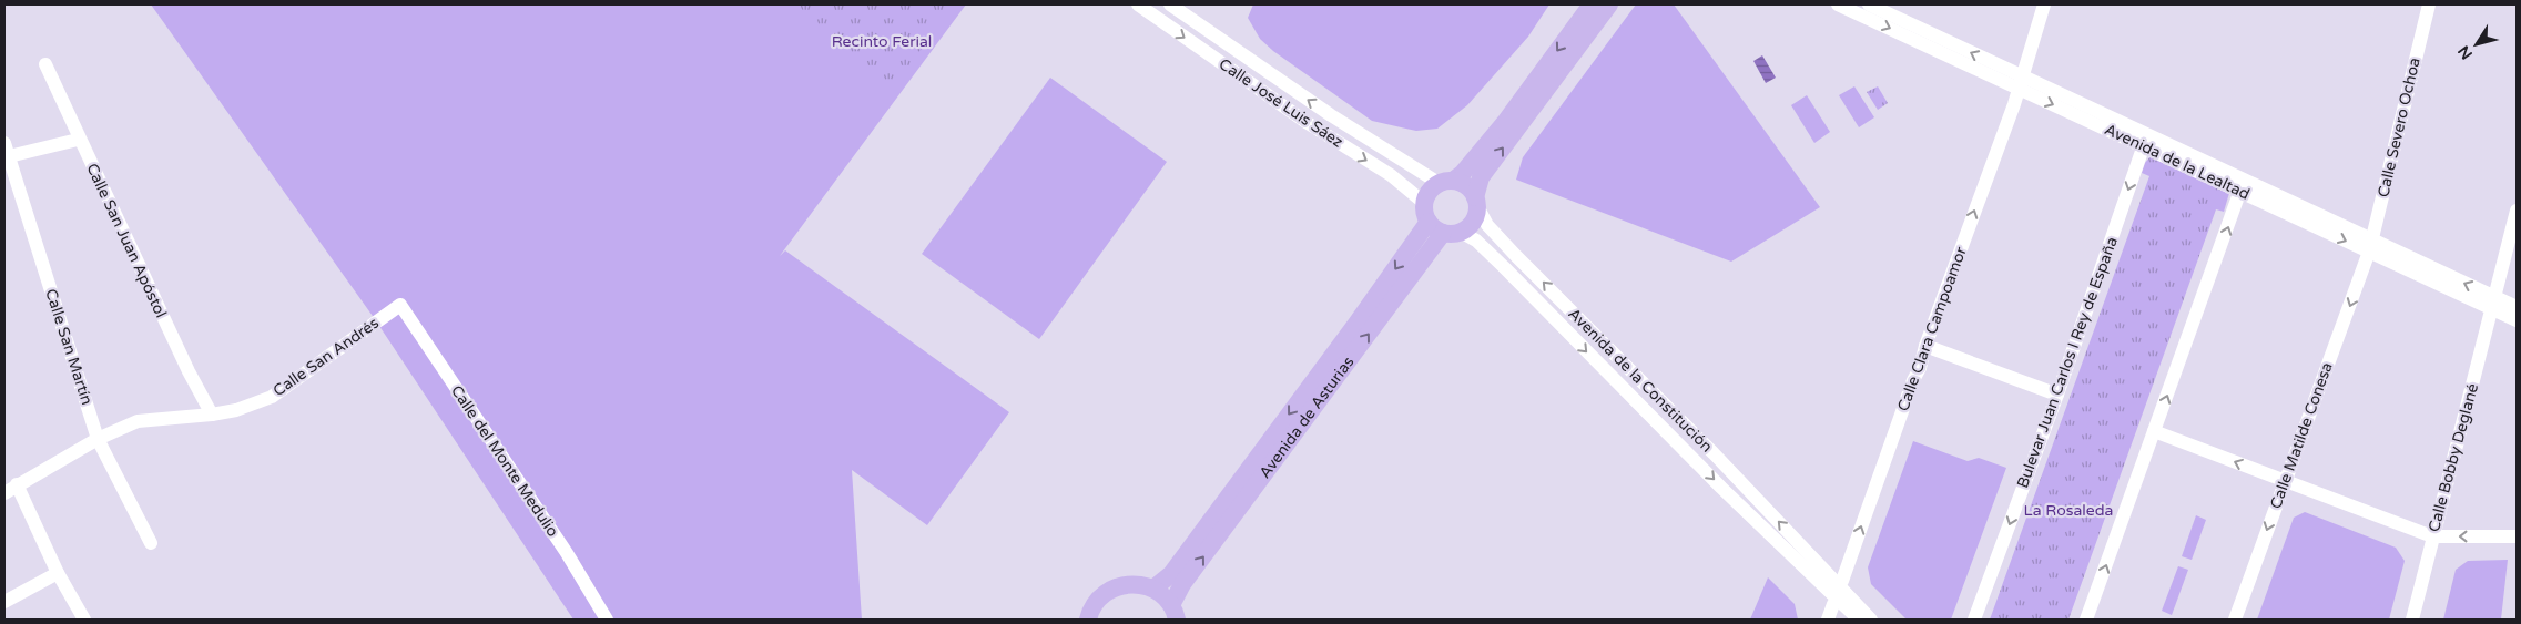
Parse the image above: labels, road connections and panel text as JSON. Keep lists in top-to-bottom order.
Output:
{
  "streets": {
    "main road": ["Avenida de Asturias"],
    "street": [
      "Calle José Luis Sáez",
      "Calle Severo Ochoa",
      "Avenida de la Lealtad",
      "Calle San Juan Apóstol",
      "Calle Clara Campoamor",
      "Calle San Martín",
      "Calle San Andrés",
      "Bulevar Juan Carlos I Rey de España",
      "Avenida de la Constitución",
      "Calle Matilde Conesa",
      "Calle Bobby Deglané",
      "Calle del Monte Medulio"
    ]
  },
  "crossings": [
    ["Calle José Luis Sáez", "Avenida de la Constitución"],
    ["Calle José Luis Sáez", "Avenida de Asturias"],
    ["Calle Severo Ochoa", "Avenida de la Lealtad"],
    ["Calle Severo Ochoa", "Calle Matilde Conesa"],
    ["Avenida de la Lealtad", "Calle Clara Campoamor"],
    ["Avenida de la Lealtad", "Bulevar Juan Carlos I Rey de España"],
    ["Avenida de la Lealtad", "Calle Matilde Conesa"],
    ["Avenida de la Lealtad", "Calle Bobby Deglané"],
    ["Calle San Juan Apóstol", "Calle San Andrés"],
    ["Calle Clara Campoamor", "Avenida de la Constitución"],
    ["Calle San Martín", "Calle San Andrés"],
    ["Calle San Andrés", "Calle del Monte Medulio"],
    ["Avenida de la Constitución", "Avenida de Asturias"]
  ],
  "one_way": ["Calle Clara Campoamor", "Calle Matilde Conesa"],
  "parks": ["Recinto Ferial", "La Rosaleda"],
  "north": "bottom left"
}
